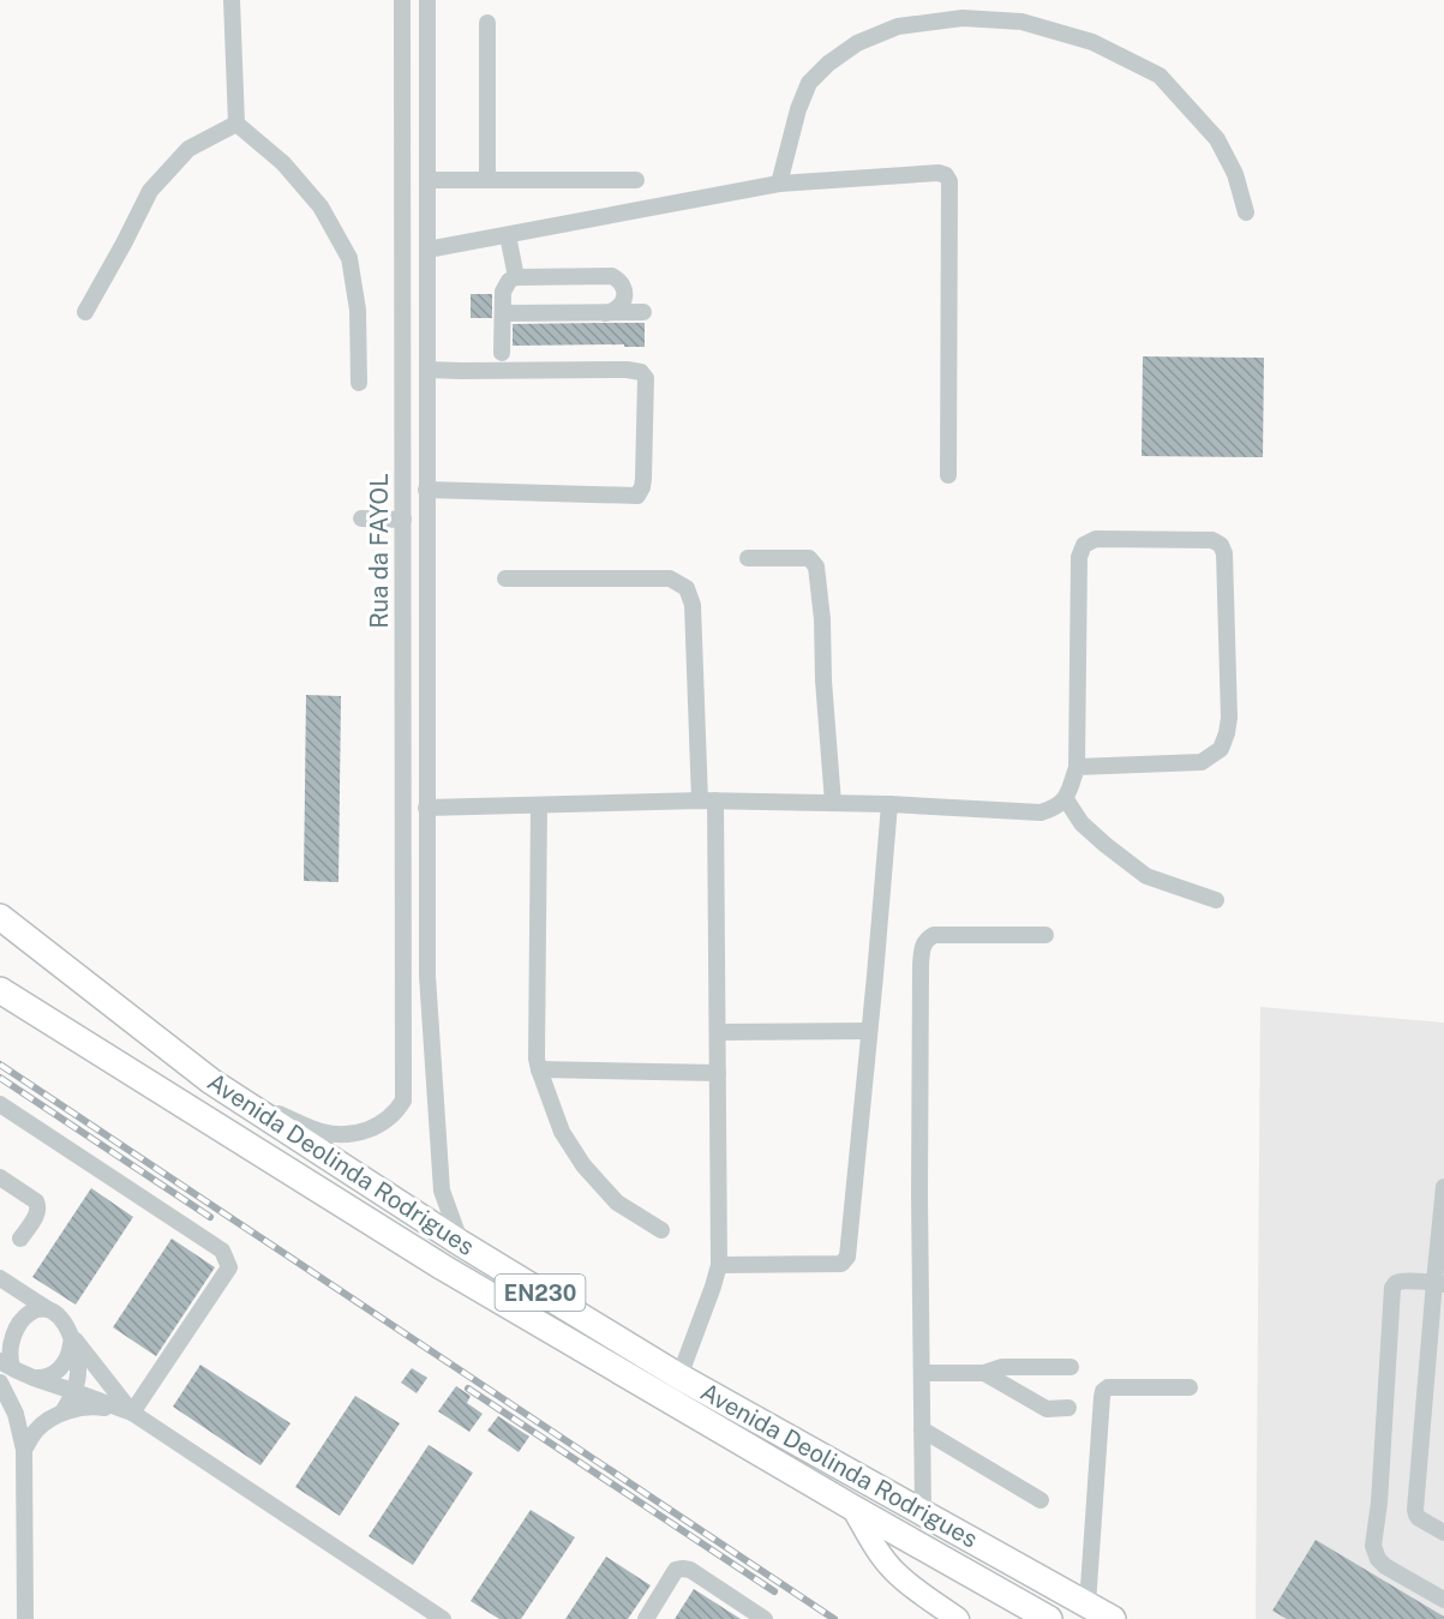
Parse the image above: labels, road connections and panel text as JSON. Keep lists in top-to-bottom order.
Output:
{
  "streets": {
    "highway": ["Avenida Deolinda Rodrigues", "EN230"],
    "street": ["Rua da FAYOL"]
  },
  "crossings": [
    ["Rua da FAYOL", "Avenida Deolinda Rodrigues"]
  ]
}
